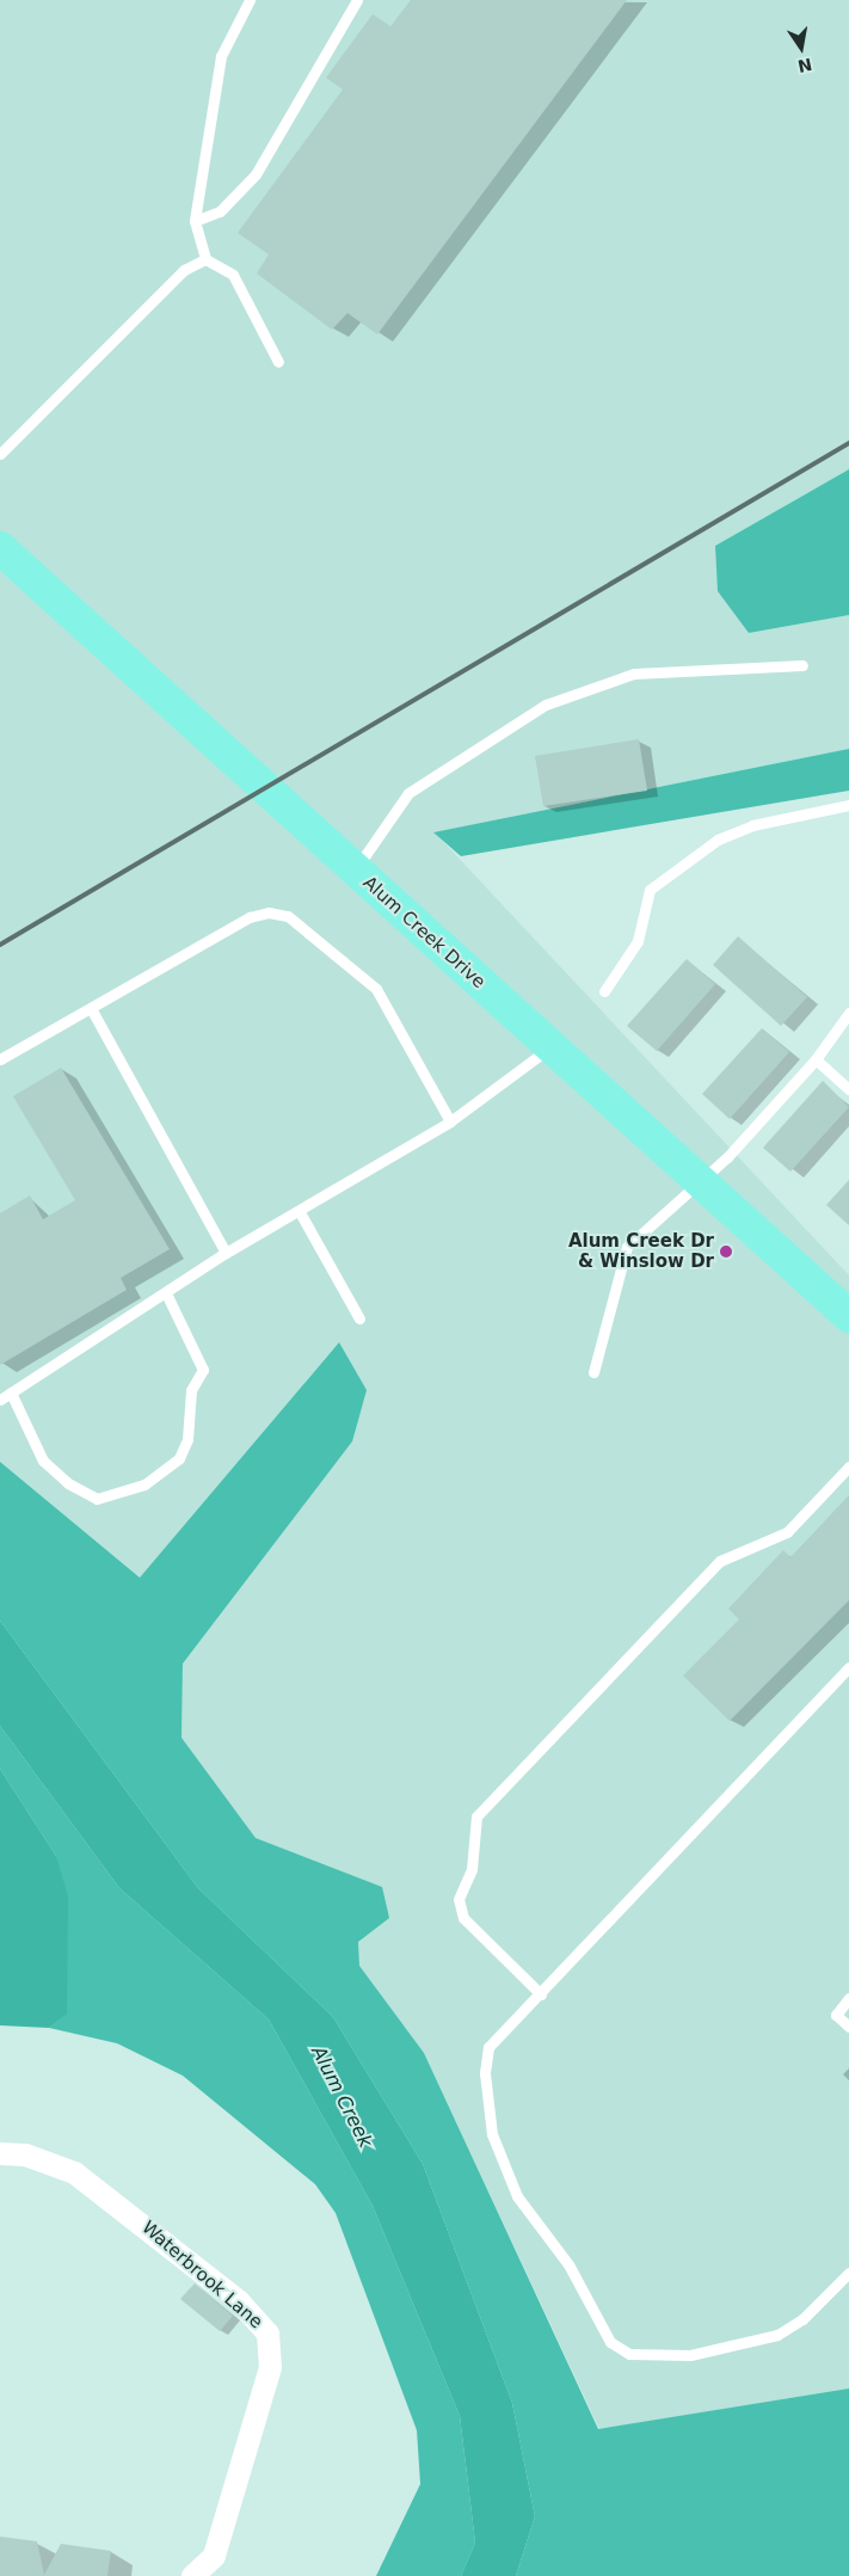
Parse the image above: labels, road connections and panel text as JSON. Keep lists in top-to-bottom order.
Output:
{
  "streets": {
    "main road": ["Alum Creek Drive"],
    "street": ["Waterbrook Lane"]
  },
  "water": ["Alum Creek"],
  "places": ["Alum Creek Dr & Winslow Dr"],
  "north": "bottom"
}
